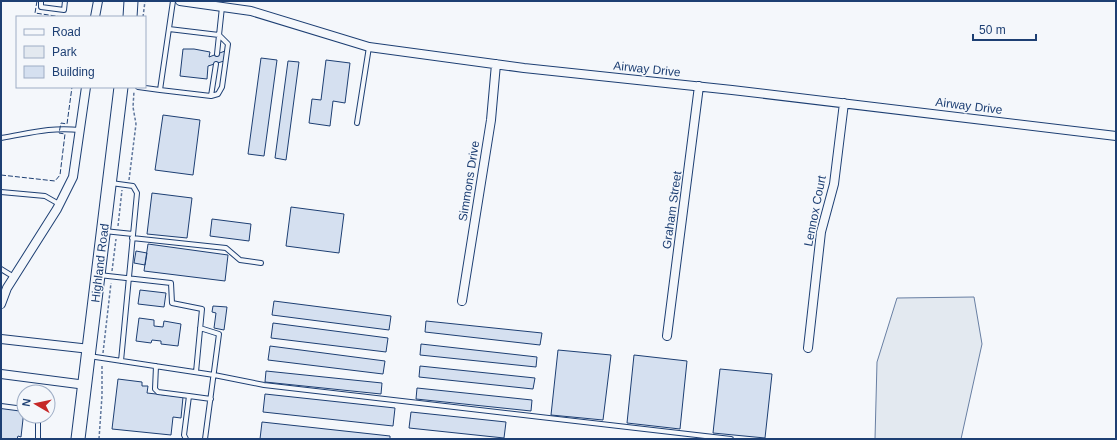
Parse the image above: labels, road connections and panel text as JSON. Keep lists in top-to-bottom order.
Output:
{
  "streets": {
    "highway": ["Highland Road"],
    "street": [
      "Airway Drive",
      "Simmons Drive",
      "Graham Street",
      "Lennox Court"
    ]
  },
  "crossings": [
    ["Airway Drive", "Simmons Drive"],
    ["Airway Drive", "Graham Street"],
    ["Airway Drive", "Lennox Court"]
  ],
  "legend": ["Road", "Park", "Building"],
  "scale_bar": "50 m",
  "north": "left"
}
